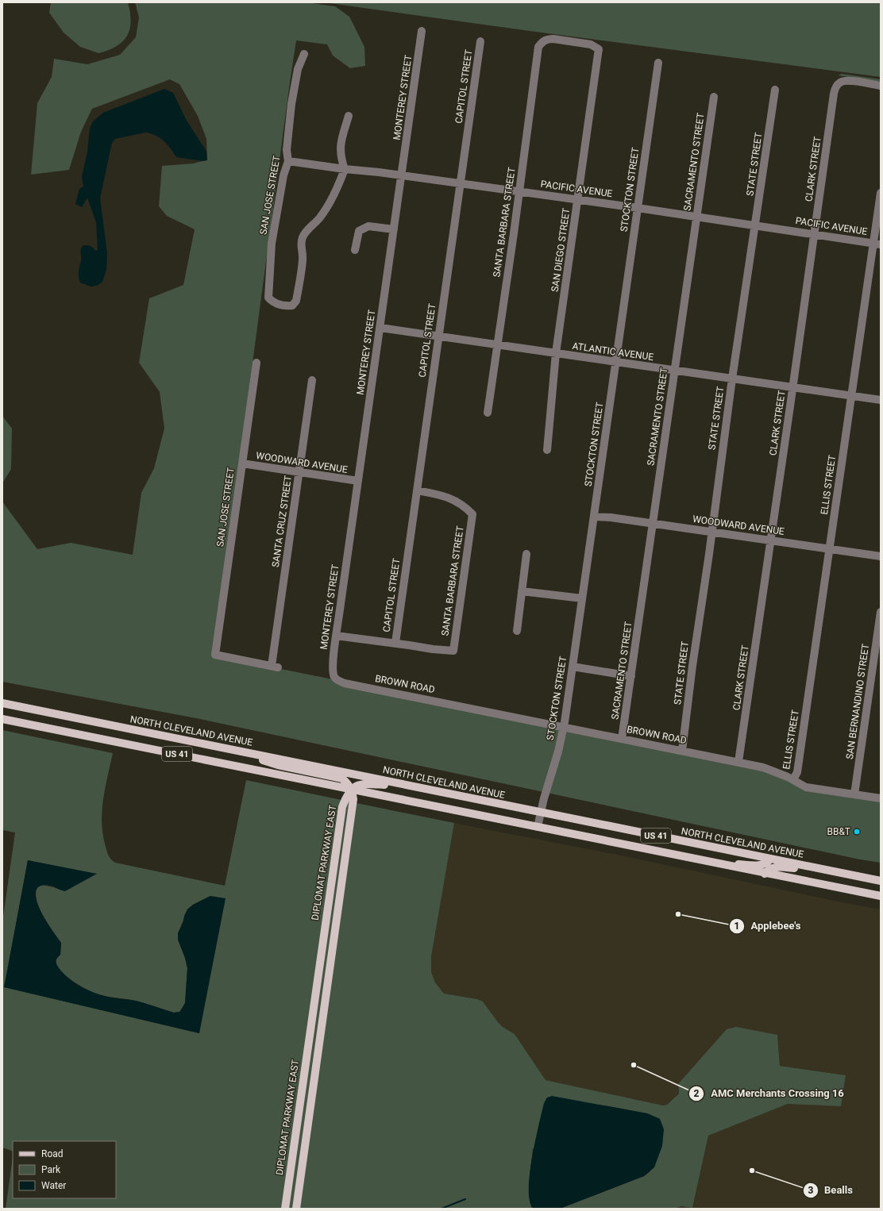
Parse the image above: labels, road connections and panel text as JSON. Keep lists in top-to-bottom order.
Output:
{
  "streets": {
    "main road": ["NORTH CLEVELAND AVENUE", "US 41", "DIPLOMAT PARKWAY EAST"],
    "street": [
      "CAPITOL STREET",
      "MONTEREY STREET",
      "SACRAMENTO STREET",
      "STATE STREET",
      "CLARK STREET",
      "PACIFIC AVENUE",
      "STOCKTON STREET",
      "SAN JOSE STREET",
      "SANTA BARBARA STREET",
      "SAN DIEGO STREET",
      "ATLANTIC AVENUE",
      "WOODWARD AVENUE",
      "ELLIS STREET",
      "SANTA CRUZ STREET",
      "BROWN ROAD",
      "SAN BERNANDINO STREET"
    ]
  },
  "crossings": [
    ["CAPITOL STREET", "PACIFIC AVENUE"],
    ["CAPITOL STREET", "SANTA BARBARA STREET"],
    ["CAPITOL STREET", "ATLANTIC AVENUE"],
    ["MONTEREY STREET", "PACIFIC AVENUE"],
    ["MONTEREY STREET", "ATLANTIC AVENUE"],
    ["MONTEREY STREET", "WOODWARD AVENUE"],
    ["MONTEREY STREET", "BROWN ROAD"],
    ["SACRAMENTO STREET", "PACIFIC AVENUE"],
    ["SACRAMENTO STREET", "ATLANTIC AVENUE"],
    ["SACRAMENTO STREET", "WOODWARD AVENUE"],
    ["SACRAMENTO STREET", "BROWN ROAD"],
    ["STATE STREET", "PACIFIC AVENUE"],
    ["STATE STREET", "ATLANTIC AVENUE"],
    ["STATE STREET", "WOODWARD AVENUE"],
    ["STATE STREET", "BROWN ROAD"],
    ["CLARK STREET", "PACIFIC AVENUE"],
    ["CLARK STREET", "ATLANTIC AVENUE"],
    ["CLARK STREET", "WOODWARD AVENUE"],
    ["CLARK STREET", "BROWN ROAD"],
    ["PACIFIC AVENUE", "STOCKTON STREET"],
    ["PACIFIC AVENUE", "SAN JOSE STREET"],
    ["PACIFIC AVENUE", "SANTA BARBARA STREET"],
    ["PACIFIC AVENUE", "SAN DIEGO STREET"],
    ["PACIFIC AVENUE", "ELLIS STREET"],
    ["STOCKTON STREET", "ATLANTIC AVENUE"],
    ["STOCKTON STREET", "WOODWARD AVENUE"],
    ["STOCKTON STREET", "BROWN ROAD"],
    ["STOCKTON STREET", "NORTH CLEVELAND AVENUE"],
    ["STOCKTON STREET", "US 41"],
    ["SAN JOSE STREET", "WOODWARD AVENUE"],
    ["SAN JOSE STREET", "SANTA CRUZ STREET"],
    ["SANTA BARBARA STREET", "SAN DIEGO STREET"],
    ["SANTA BARBARA STREET", "ATLANTIC AVENUE"],
    ["SAN DIEGO STREET", "ATLANTIC AVENUE"],
    ["ATLANTIC AVENUE", "ELLIS STREET"],
    ["WOODWARD AVENUE", "ELLIS STREET"],
    ["WOODWARD AVENUE", "SANTA CRUZ STREET"],
    ["ELLIS STREET", "BROWN ROAD"],
    ["BROWN ROAD", "SAN BERNANDINO STREET"],
    ["US 41", "DIPLOMAT PARKWAY EAST"]
  ],
  "places": [
    "BB&T",
    "Applebee's",
    "AMC Merchants Crossing 16",
    "Bealls"
  ],
  "legend": ["Road", "Park", "Water"]
}
